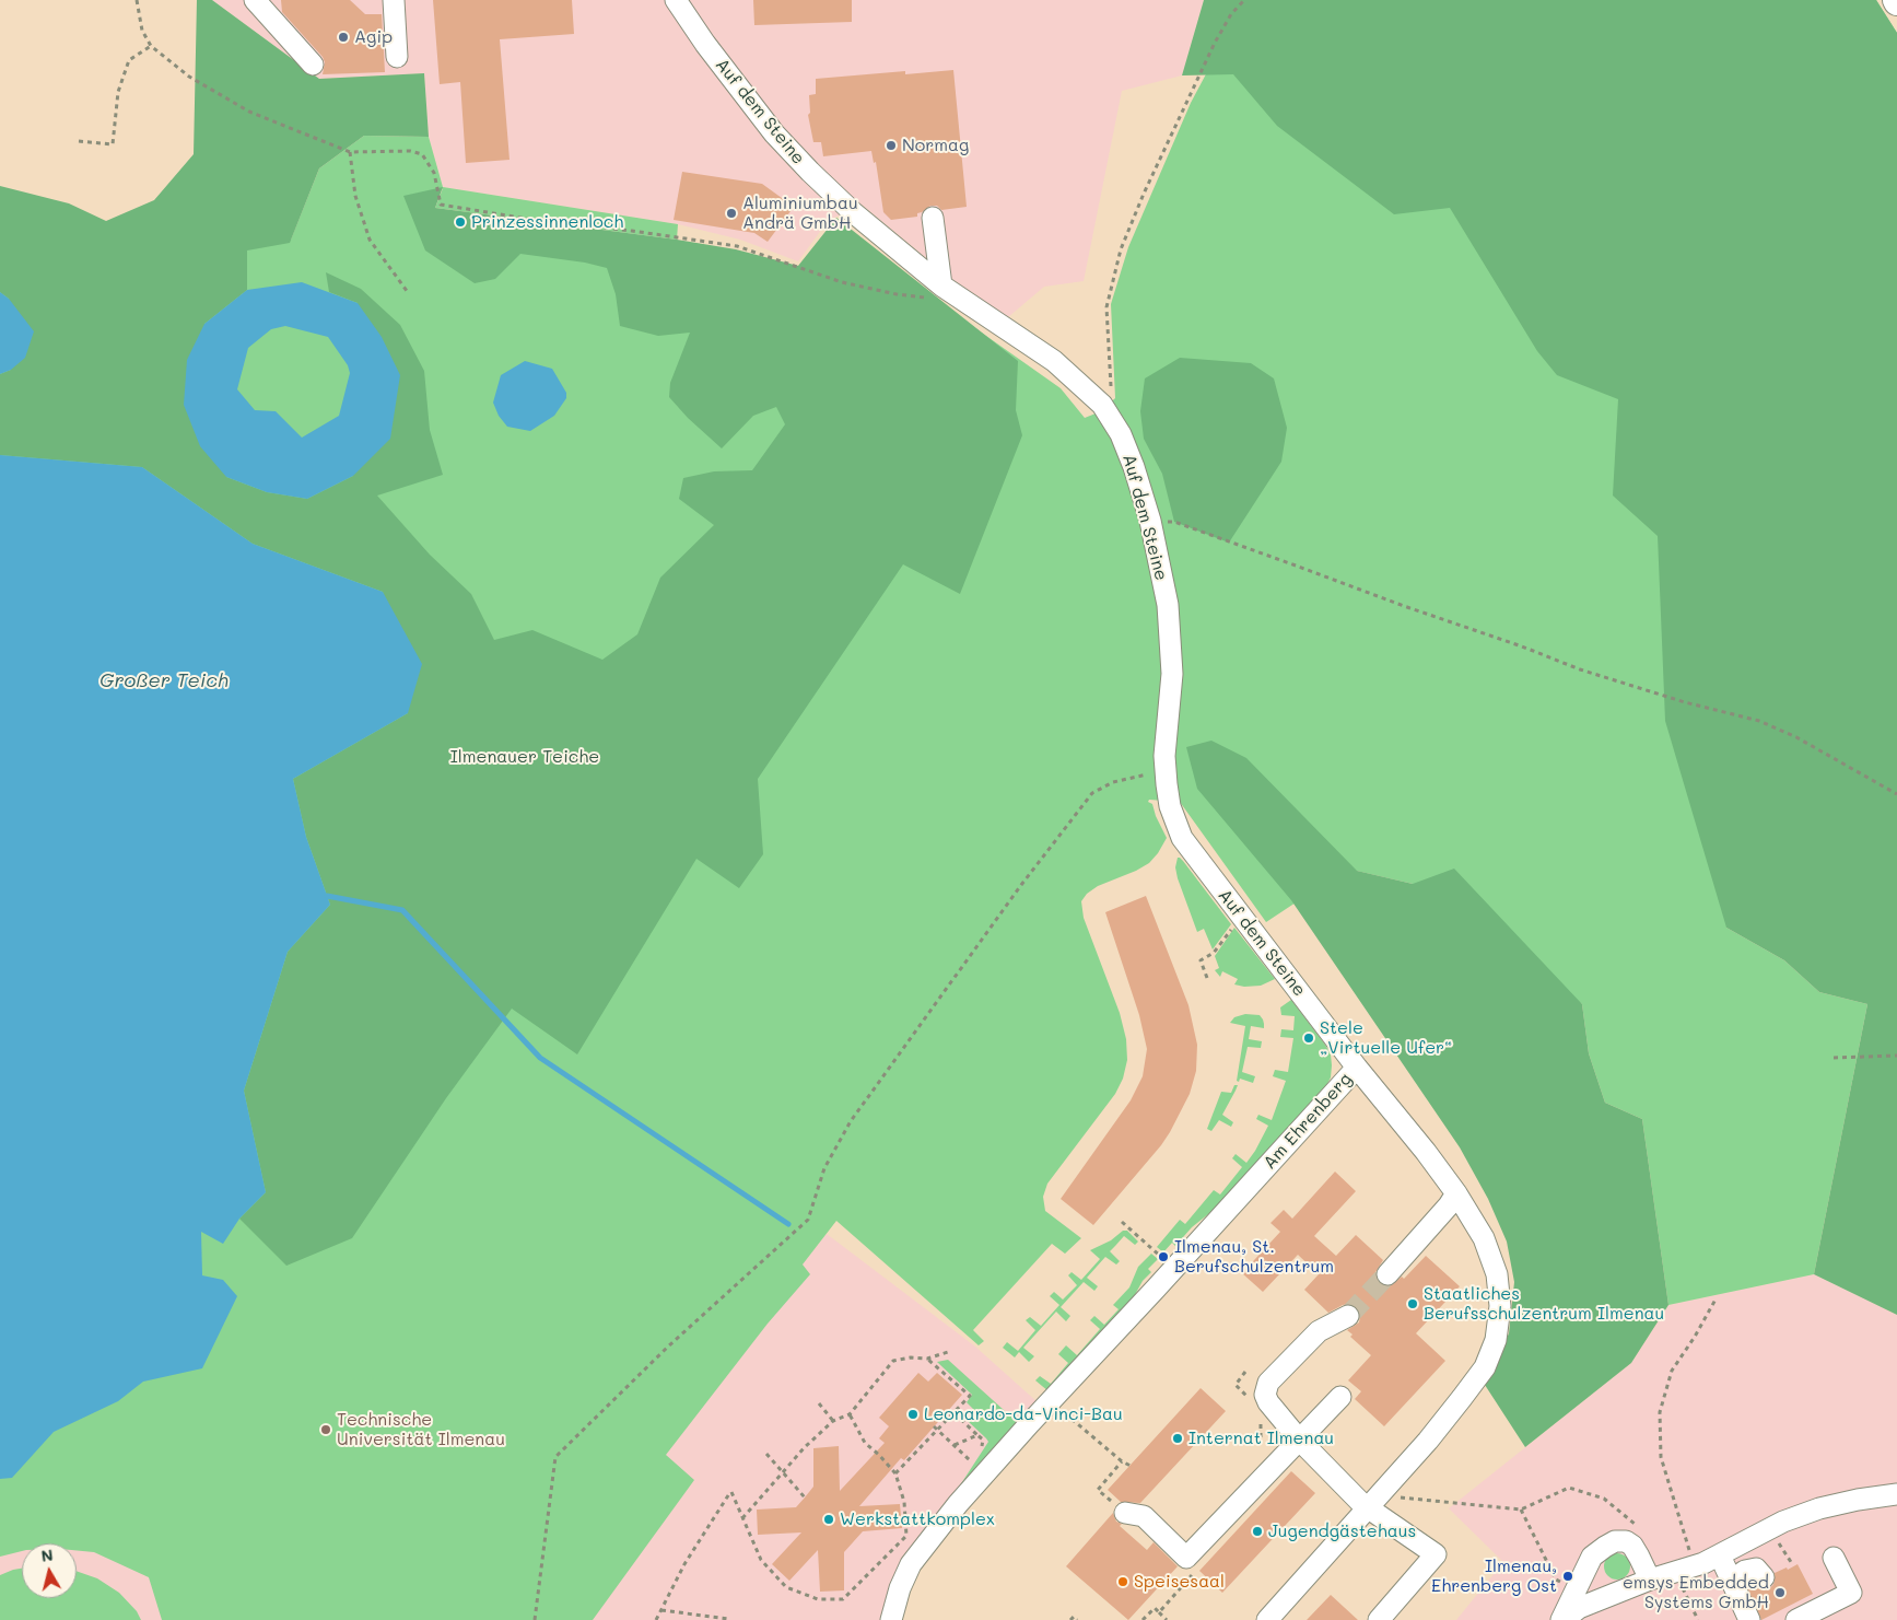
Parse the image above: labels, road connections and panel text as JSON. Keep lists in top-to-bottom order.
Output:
{
  "streets": {
    "street": ["Auf dem Steine", "Am Ehrenberg"]
  },
  "crossings": [
    ["Auf dem Steine", "Am Ehrenberg"]
  ],
  "water": ["Großer Teich"],
  "parks": ["Ilmenauer Teiche"],
  "places": [
    "Agip",
    "Normag",
    "Aluminiumbau Andrä GmbH",
    "Prinzessinnenloch",
    "Stele „Virtuelle Ufer“",
    "Ilmenau, St. Berufschulzentrum",
    "Staatliches Berufsschulzentrum Ilmenau",
    "Leonardo-da-Vinci-Bau",
    "Technische Universität Ilmenau",
    "Internat Ilmenau",
    "Werkstattkomplex",
    "Jugendgästehaus",
    "Ilmenau, Ehrenberg Ost",
    "Speisesaal",
    "emsys Embedded Systems GmbH"
  ],
  "north": "top"
}
